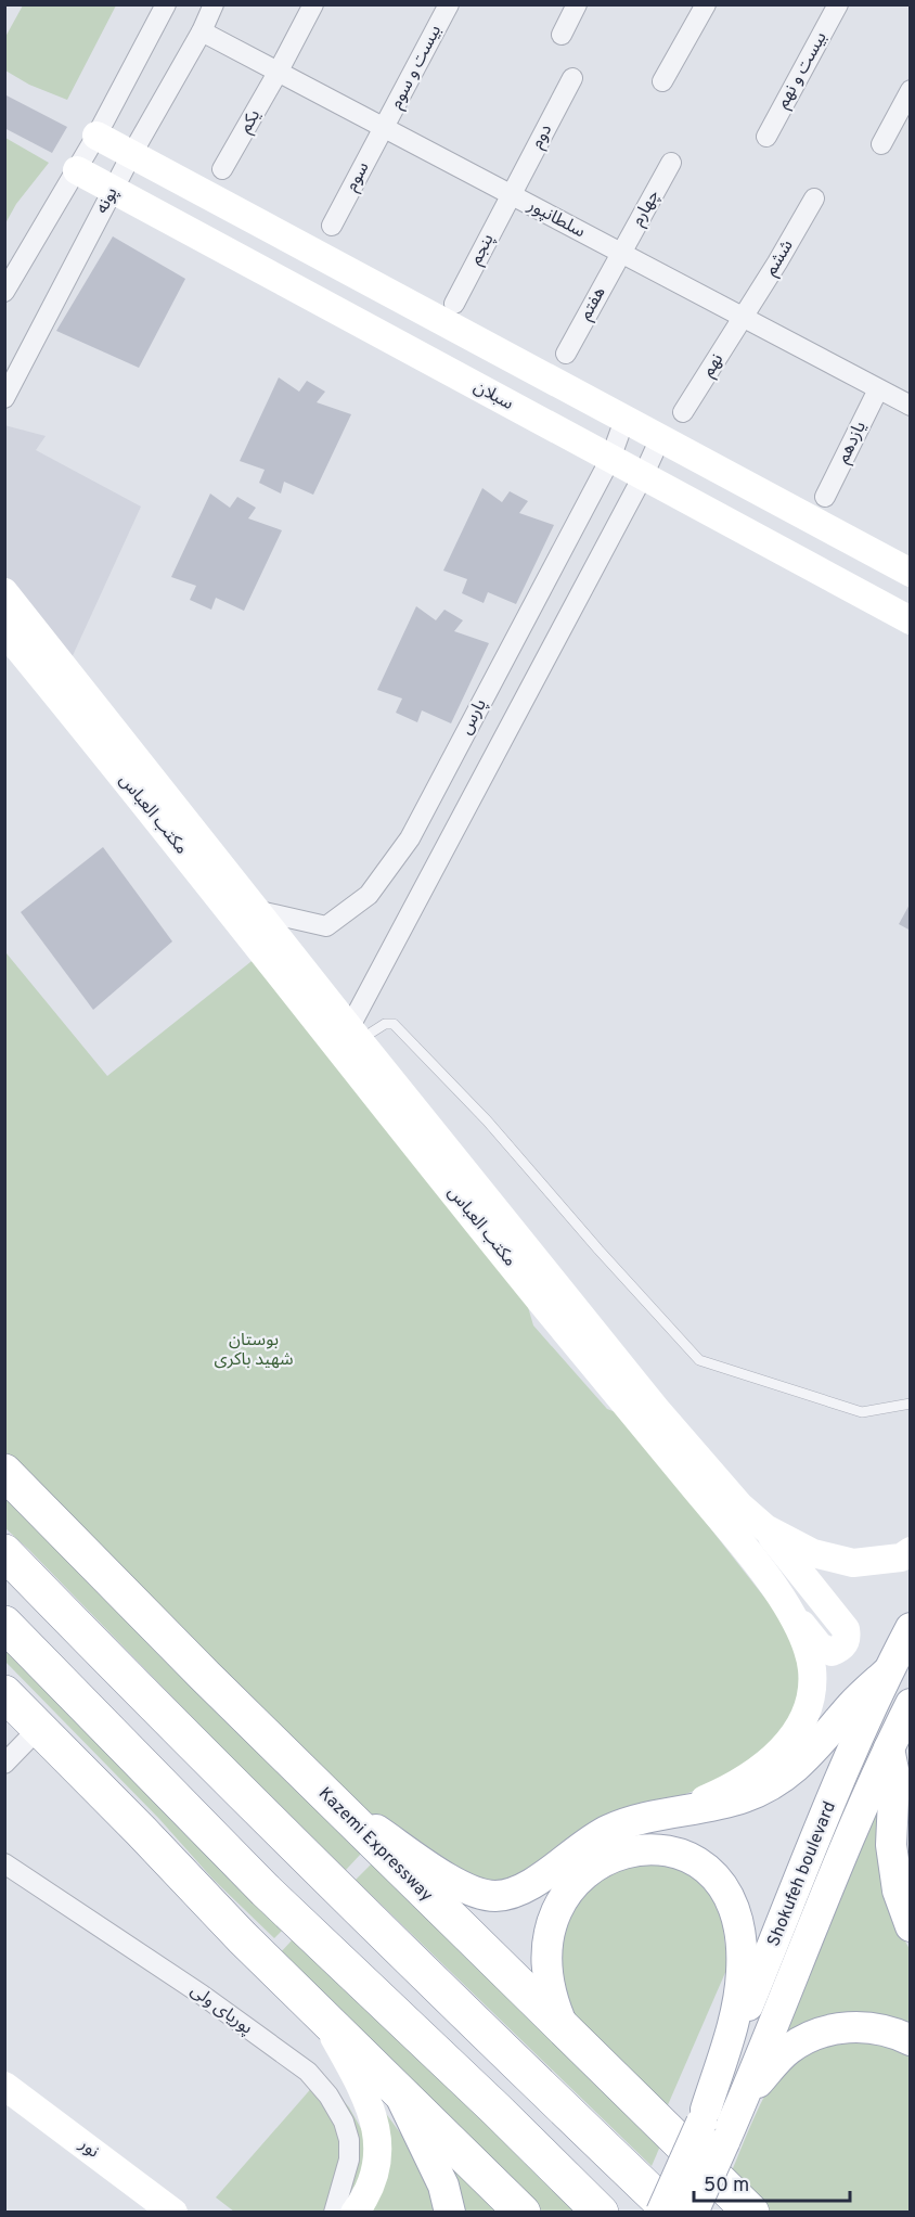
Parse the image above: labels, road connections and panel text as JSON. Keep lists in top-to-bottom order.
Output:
{
  "streets": {
    "highway": ["Kazemi Expressway"],
    "main road": [
      "سبلان",
      "مکتب العباس",
      "Shokufeh boulevard",
      "نور"
    ],
    "street": [
      "بیست و سوم",
      "بیست و نهم",
      "یکم",
      "دوم",
      "سوم",
      "پونه",
      "چهارم",
      "سلطانپور",
      "پنجم",
      "ششم",
      "هفتم",
      "نهم",
      "یازدهم",
      "پارس",
      "پوریای ولی"
    ]
  },
  "crossings": [
    ["بیست و سوم", "سوم"],
    ["بیست و سوم", "سلطانپور"],
    ["یکم", "سلطانپور"],
    ["دوم", "سلطانپور"],
    ["دوم", "پنجم"],
    ["سوم", "سلطانپور"],
    ["پونه", "سلطانپور"],
    ["پونه", "سبلان"],
    ["چهارم", "سلطانپور"],
    ["چهارم", "هفتم"],
    ["سلطانپور", "پنجم"],
    ["سلطانپور", "ششم"],
    ["سلطانپور", "هفتم"],
    ["سلطانپور", "نهم"],
    ["سلطانپور", "یازدهم"],
    ["ششم", "نهم"],
    ["سبلان", "پارس"],
    ["پارس", "مکتب العباس"]
  ],
  "parks": ["بوستان شهید باکری"],
  "scale_bar": "50 m"
}
